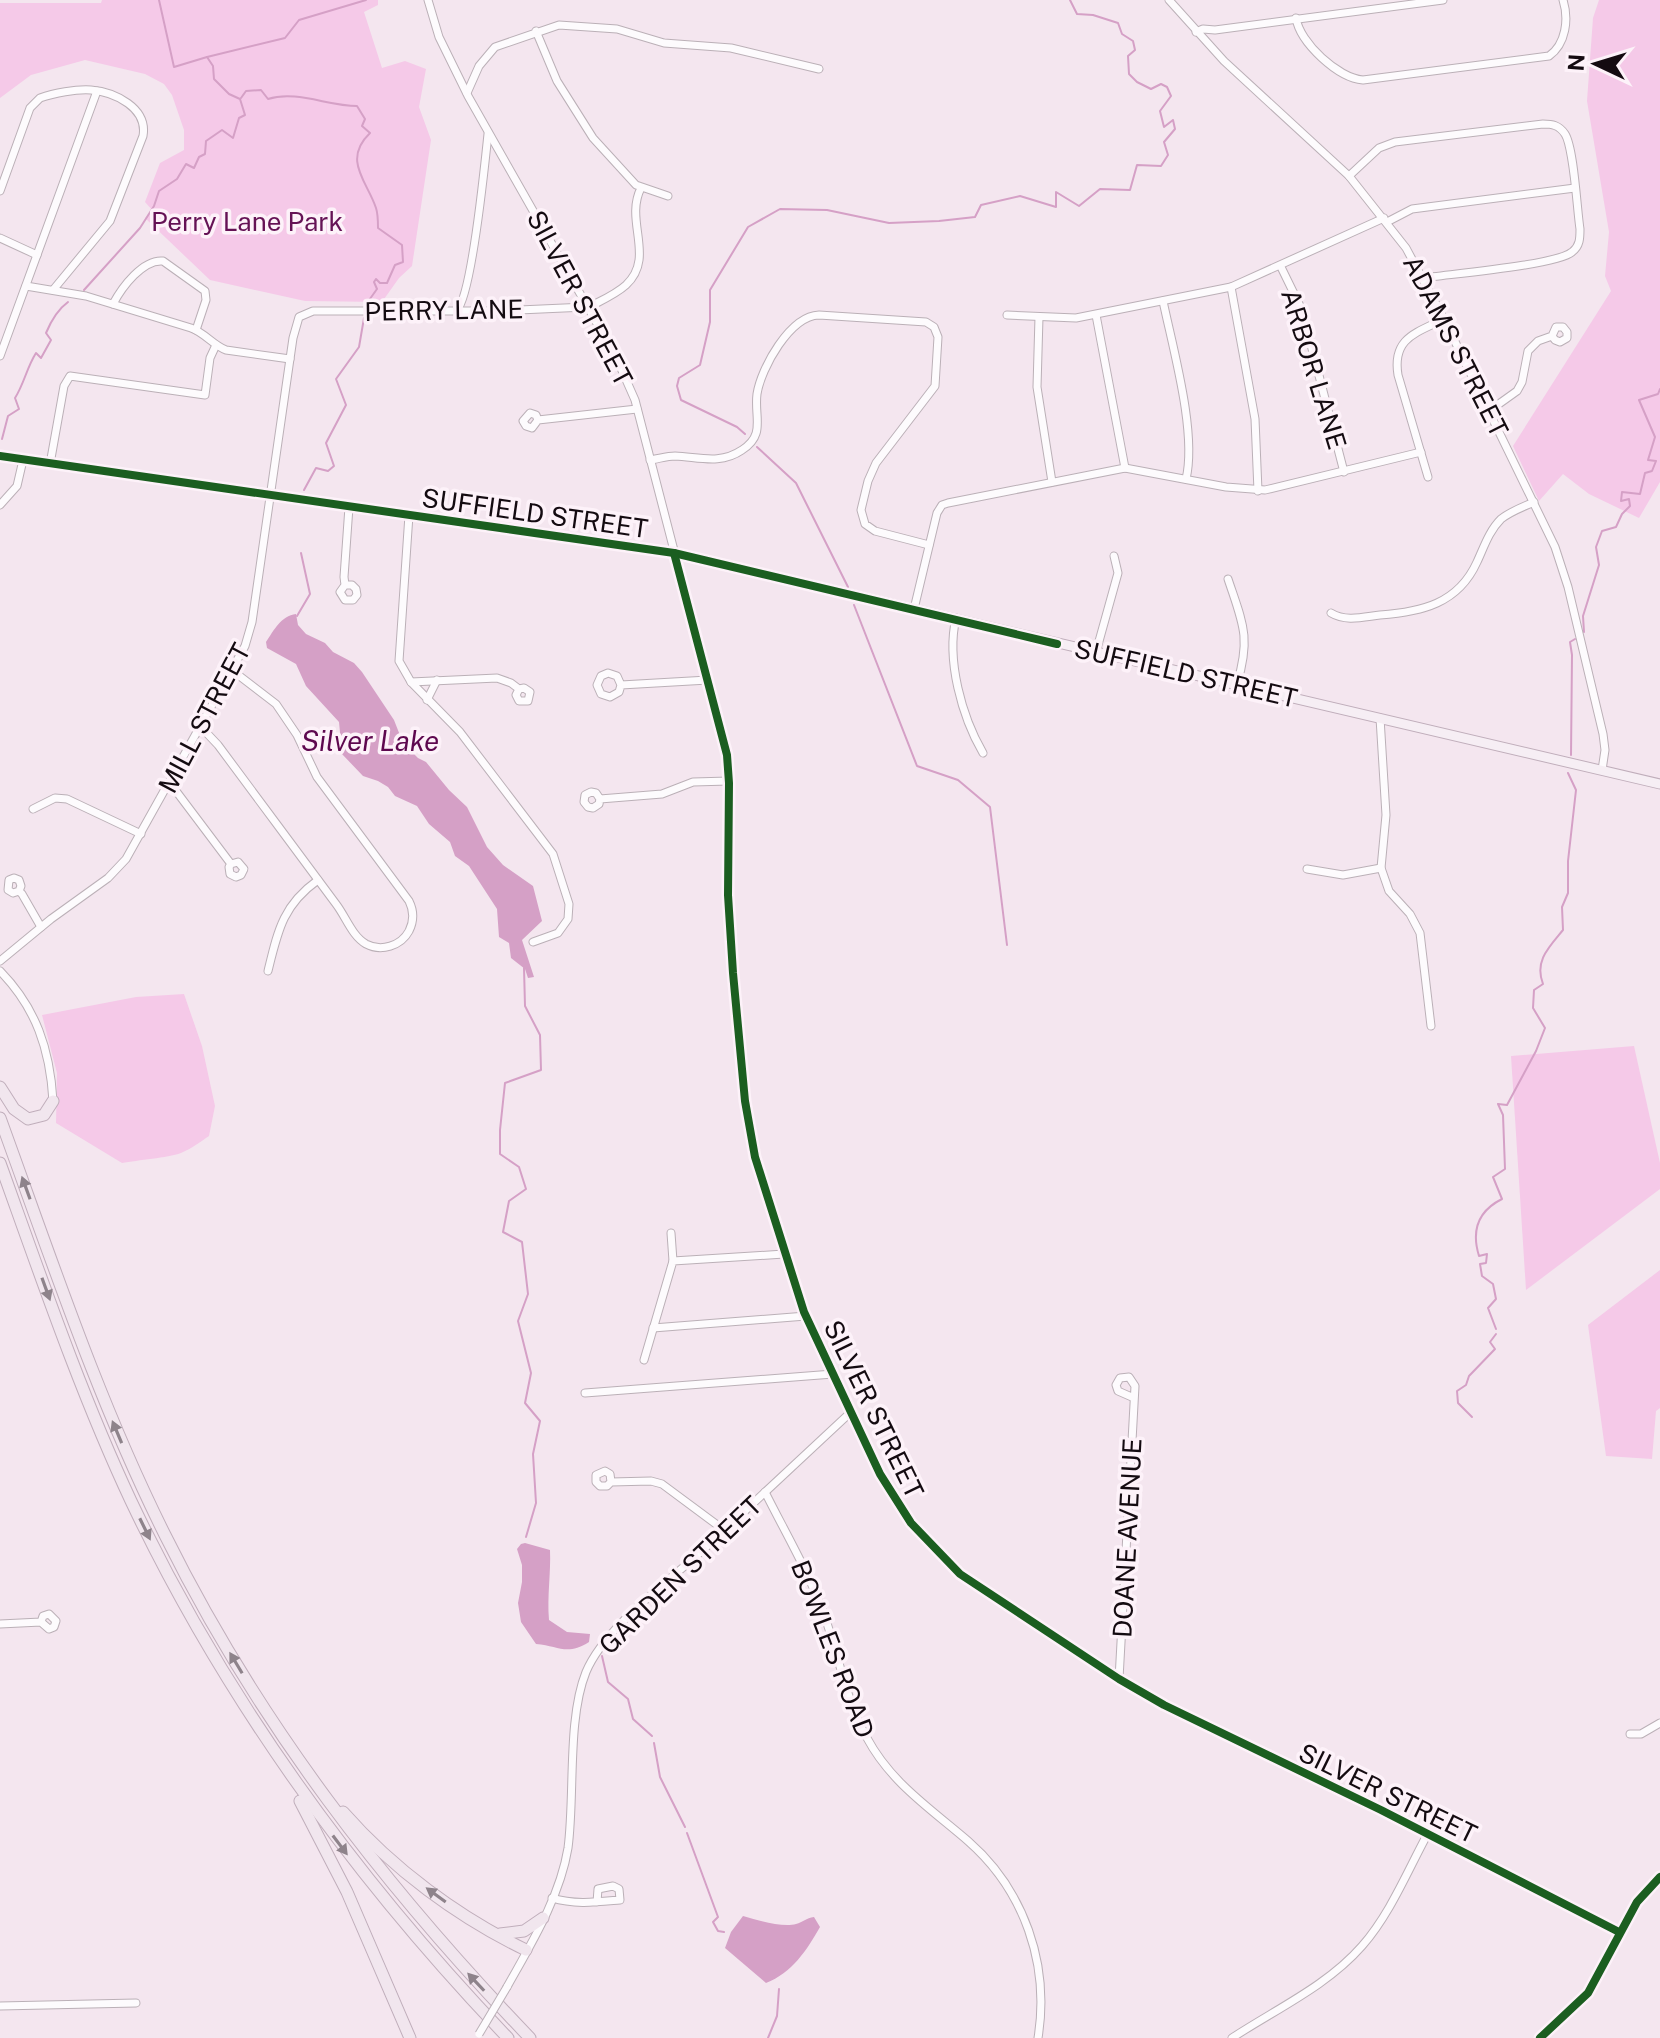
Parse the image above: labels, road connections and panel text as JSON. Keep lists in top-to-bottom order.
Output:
{
  "streets": {
    "main road": ["SUFFIELD STREET"],
    "street": [
      "SILVER STREET",
      "PERRY LANE",
      "ADAMS STREET",
      "ARBOR LANE",
      "MILL STREET",
      "DOANE AVENUE",
      "GARDEN STREET",
      "BOWLES ROAD"
    ]
  },
  "crossings": [
    ["SILVER STREET", "PERRY LANE"],
    ["SILVER STREET", "SUFFIELD STREET"],
    ["SILVER STREET", "DOANE AVENUE"],
    ["SILVER STREET", "GARDEN STREET"],
    ["PERRY LANE", "MILL STREET"],
    ["ADAMS STREET", "SUFFIELD STREET"],
    ["SUFFIELD STREET", "MILL STREET"],
    ["GARDEN STREET", "BOWLES ROAD"]
  ],
  "water": ["Silver Lake"],
  "parks": ["Perry Lane Park"],
  "north": "left"
}
